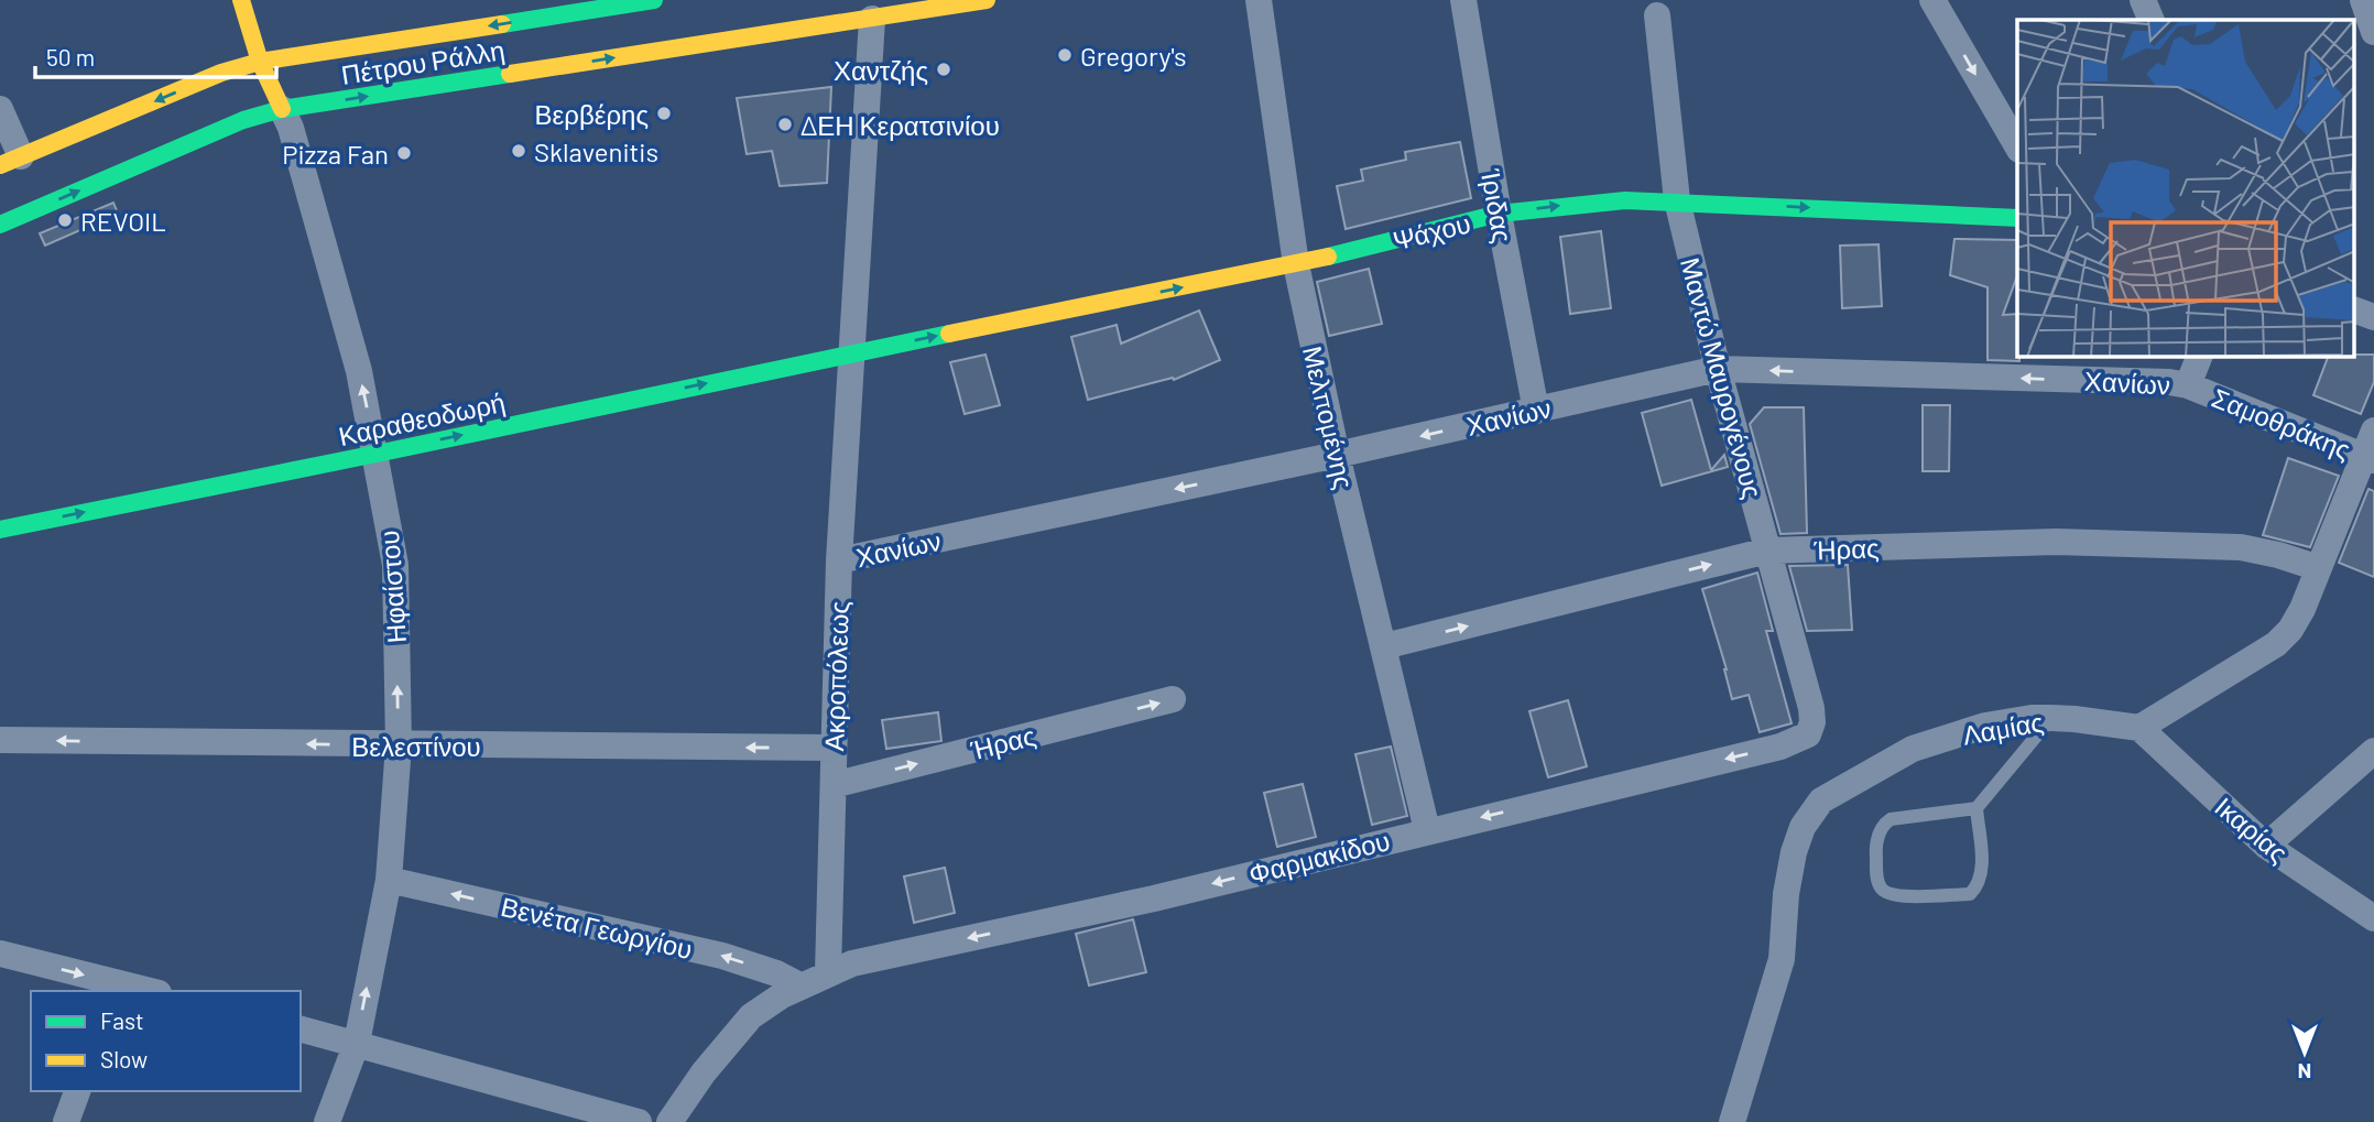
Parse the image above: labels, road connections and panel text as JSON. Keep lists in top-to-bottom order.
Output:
{
  "streets": {
    "street": [
      "Πέτρου Ράλλη",
      "Ίριδας",
      "Ψάχου",
      "Μαντώ Μαυρογένους",
      "Χανίων",
      "Μελπομένης",
      "Καραθεοδωρή",
      "Σαμοθράκης",
      "Ήρας",
      "Ηφαίστου",
      "Ακροπόλεως",
      "Λαμίας",
      "Βελεστίνου",
      "Ικαρίας",
      "Φαρμακίδου",
      "Βενέτα Γεωργίου"
    ]
  },
  "crossings": [
    ["Πέτρου Ράλλη", "Ηφαίστου"],
    ["Πέτρου Ράλλη", "Ακροπόλεως"],
    ["Ίριδας", "Ψάχου"],
    ["Ίριδας", "Χανίων"],
    ["Ψάχου", "Μαντώ Μαυρογένους"],
    ["Ψάχου", "Μελπομένης"],
    ["Ψάχου", "Καραθεοδωρή"],
    ["Ψάχου", "Ακροπόλεως"],
    ["Μαντώ Μαυρογένους", "Χανίων"],
    ["Μαντώ Μαυρογένους", "Ήρας"],
    ["Μαντώ Μαυρογένους", "Φαρμακίδου"],
    ["Χανίων", "Μελπομένης"],
    ["Χανίων", "Σαμοθράκης"],
    ["Χανίων", "Ακροπόλεως"],
    ["Μελπομένης", "Ήρας"],
    ["Μελπομένης", "Φαρμακίδου"],
    ["Καραθεοδωρή", "Ηφαίστου"],
    ["Καραθεοδωρή", "Ακροπόλεως"],
    ["Ήρας", "Ακροπόλεως"],
    ["Ηφαίστου", "Βελεστίνου"],
    ["Ηφαίστου", "Βενέτα Γεωργίου"],
    ["Ακροπόλεως", "Βελεστίνου"],
    ["Ακροπόλεως", "Φαρμακίδου"],
    ["Λαμίας", "Ικαρίας"]
  ],
  "one_way": [
    "Ψάχου",
    "Χανίων",
    "Καραθεοδωρή",
    "Ήρας",
    "Ηφαίστου",
    "Βελεστίνου",
    "Φαρμακίδου"
  ],
  "places": [
    "Gregory's",
    "Χαντζής",
    "Βερβέρης",
    "ΔΕΗ Κερατσινίου",
    "Sklavenitis",
    "Pizza Fan",
    "REVOIL"
  ],
  "legend": ["Fast", "Slow"],
  "scale_bar": "50 m",
  "north": "bottom"
}
